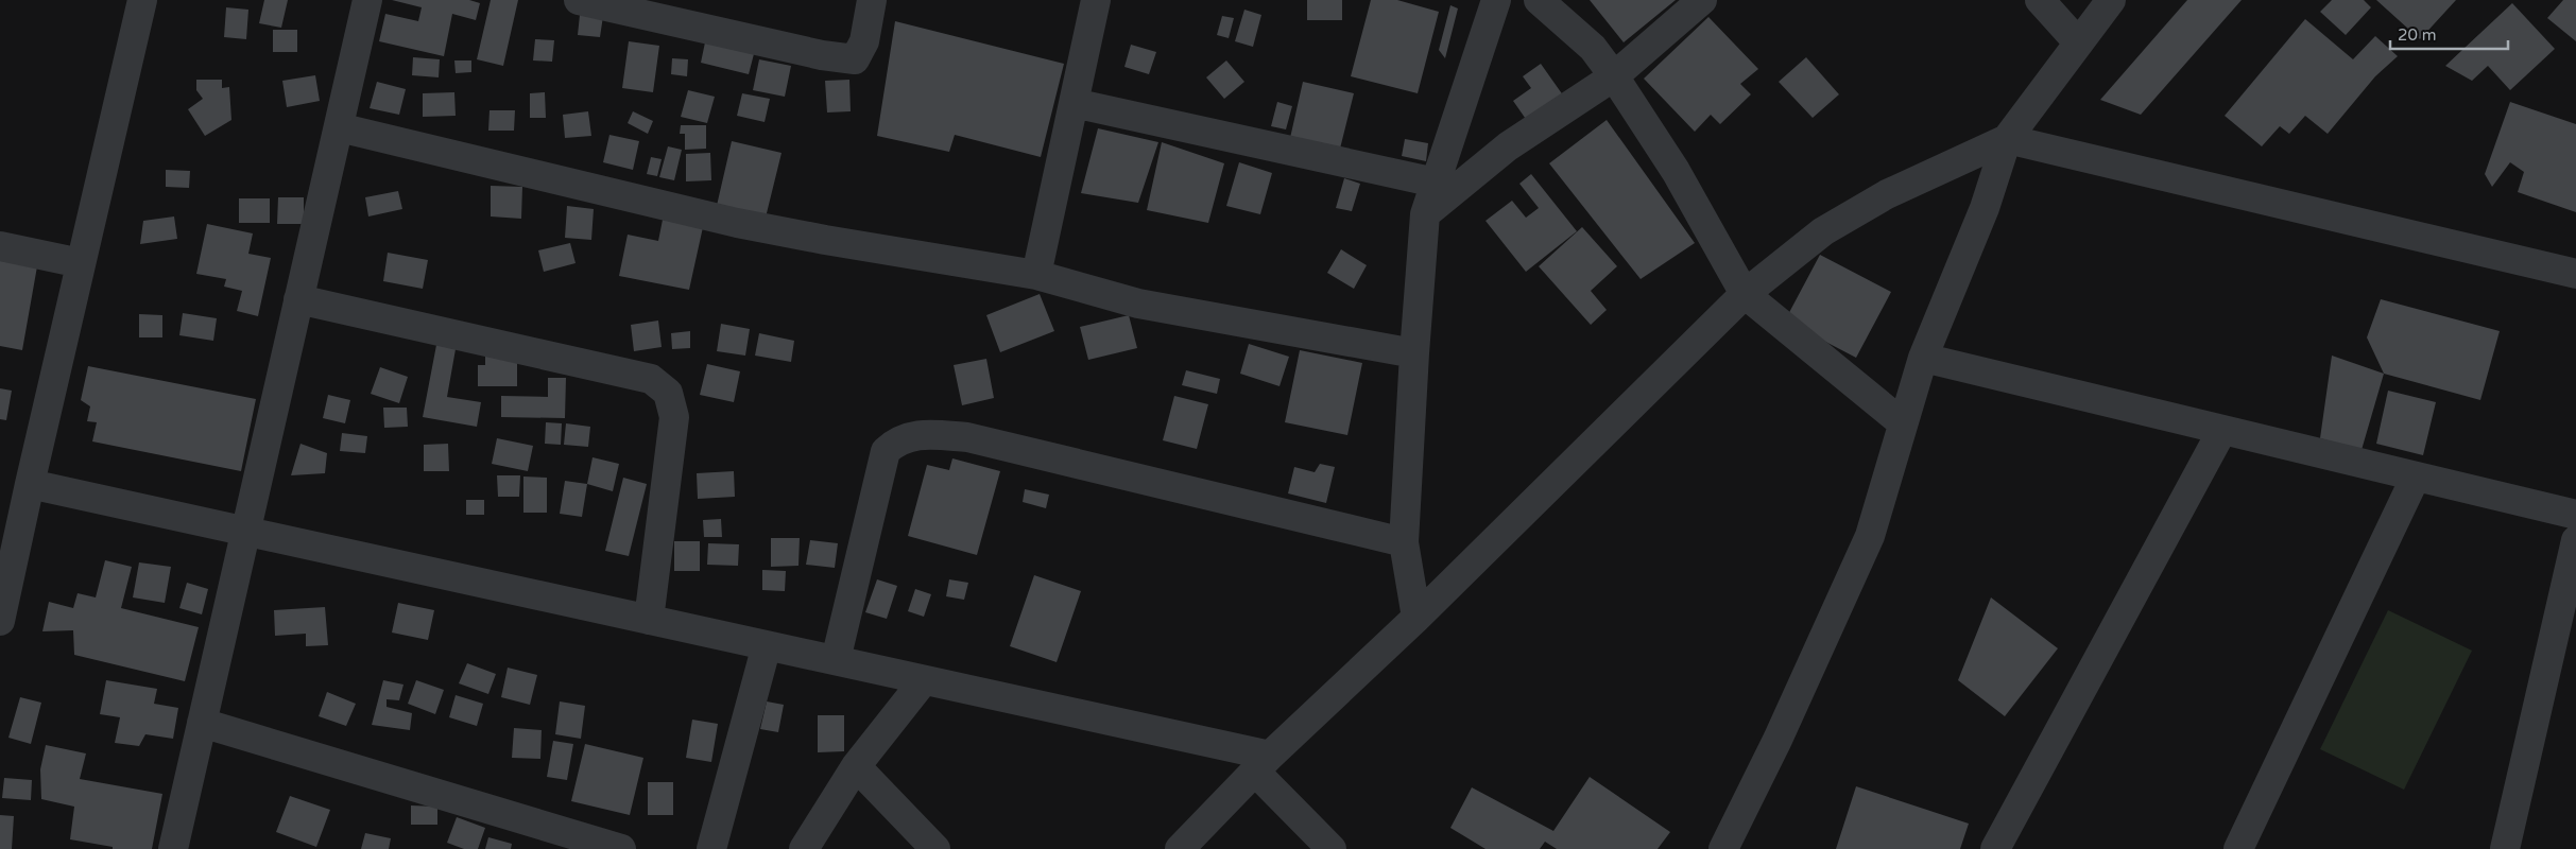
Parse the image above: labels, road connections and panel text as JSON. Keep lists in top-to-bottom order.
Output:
{
  "scale_bar": "20 m"
}
